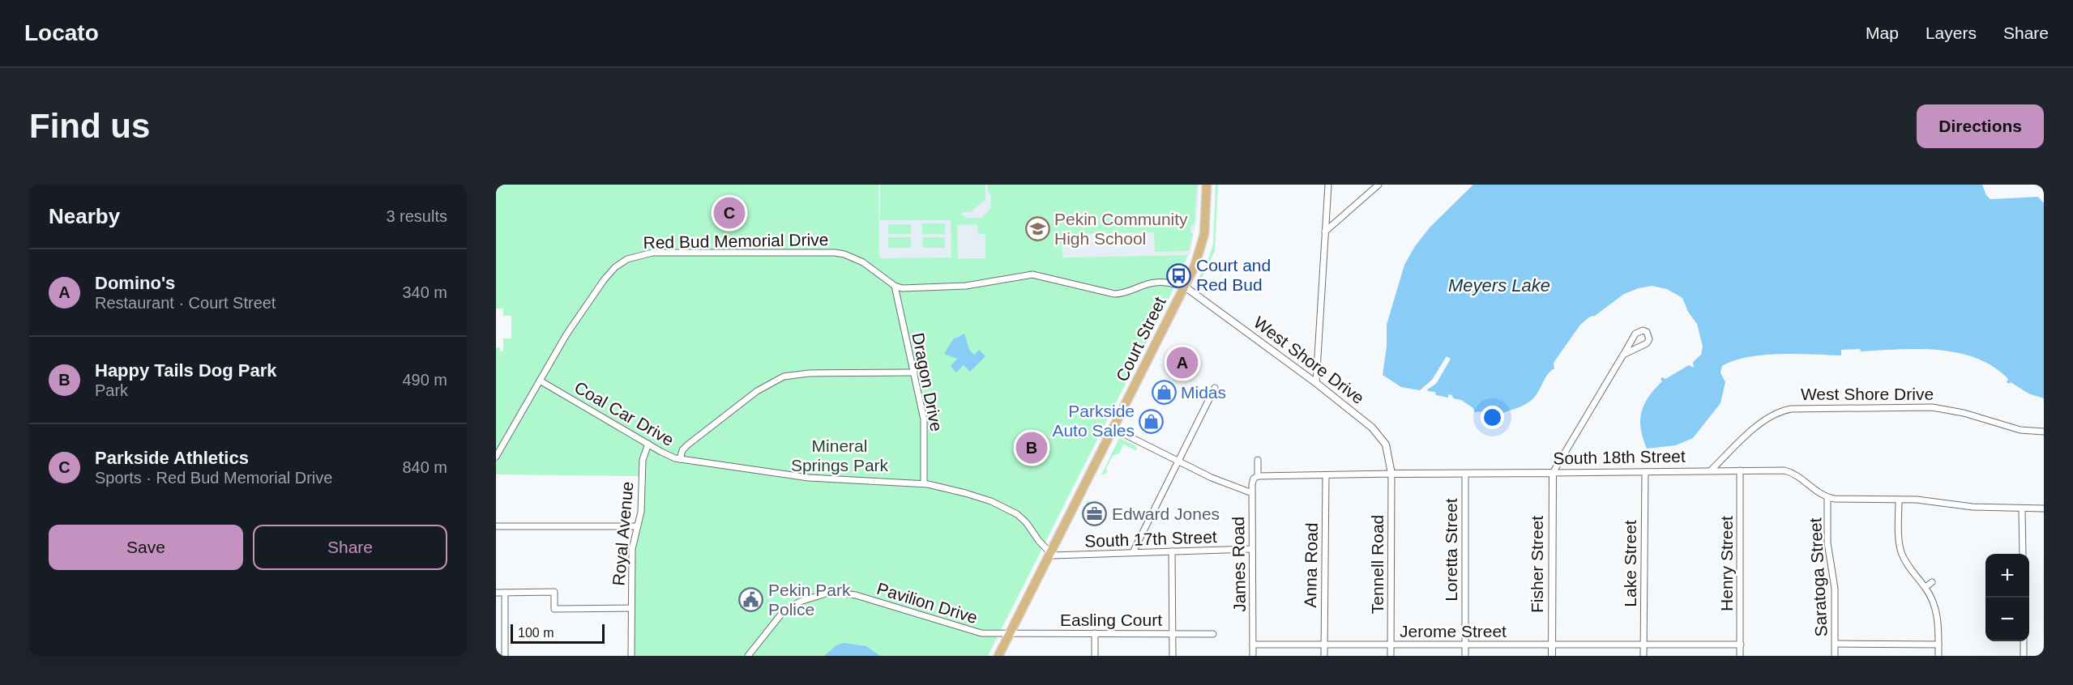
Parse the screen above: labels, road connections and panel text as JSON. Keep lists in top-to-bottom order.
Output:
{
  "streets": {
    "main road": ["Court Street"],
    "street": [
      "Red Bud Memorial Drive",
      "West Shore Drive",
      "Dragon Drive",
      "Coal Car Drive",
      "South 18th Street",
      "Royal Avenue",
      "South 17th Street",
      "Loretta Street",
      "Lake Street",
      "Henry Street",
      "James Road",
      "Tennell Road",
      "Fisher Street",
      "Anna Road",
      "Saratoga Street",
      "Pavilion Drive",
      "Easling Court",
      "Jerome Street"
    ]
  },
  "crossings": [
    ["Red Bud Memorial Drive", "Court Street"],
    ["Red Bud Memorial Drive", "West Shore Drive"],
    ["Red Bud Memorial Drive", "Dragon Drive"],
    ["Red Bud Memorial Drive", "Coal Car Drive"],
    ["Court Street", "West Shore Drive"],
    ["Court Street", "Coal Car Drive"],
    ["Court Street", "South 17th Street"],
    ["Court Street", "Pavilion Drive"],
    ["Court Street", "Easling Court"],
    ["West Shore Drive", "South 18th Street"],
    ["West Shore Drive", "Tennell Road"],
    ["Dragon Drive", "Coal Car Drive"],
    ["Coal Car Drive", "Royal Avenue"],
    ["Coal Car Drive", "South 17th Street"],
    ["South 18th Street", "Loretta Street"],
    ["South 18th Street", "Lake Street"],
    ["South 18th Street", "Henry Street"],
    ["South 18th Street", "James Road"],
    ["South 18th Street", "Tennell Road"],
    ["South 18th Street", "Fisher Street"],
    ["South 18th Street", "Anna Road"],
    ["South 18th Street", "Saratoga Street"],
    ["South 17th Street", "James Road"],
    ["Loretta Street", "Jerome Street"],
    ["Lake Street", "Jerome Street"],
    ["Henry Street", "Jerome Street"],
    ["James Road", "Jerome Street"],
    ["Tennell Road", "Jerome Street"],
    ["Fisher Street", "Jerome Street"],
    ["Anna Road", "Jerome Street"],
    ["Pavilion Drive", "Easling Court"]
  ],
  "water": ["Meyers Lake"],
  "parks": ["Mineral Springs Park"],
  "places": {
    "school or university": ["Pekin Community High School"],
    "bus stop": ["Court and Red Bud"],
    "shop": ["Midas", "Parkside Auto Sales"],
    "office": ["Edward Jones"],
    "public building": ["Pekin Park Police"]
  },
  "scale_bar": "100 m",
  "page": {
    "header": "Locato",
    "nav": ["Map", "Layers", "Share"],
    "buttons": [
      "Directions",
      ["Save", "Share"]
    ],
    "title": "Find us",
    "heading": ["Nearby", "3 results"],
    "pins": ["C", "A", "B"],
    "list": [
      {
        "mark": "A",
        "name": "Domino's",
        "note": "Restaurant · Court Street",
        "value": "340 m"
      },
      {
        "mark": "B",
        "name": "Happy Tails Dog Park",
        "note": "Park",
        "value": "490 m"
      },
      {
        "mark": "C",
        "name": "Parkside Athletics",
        "note": "Sports · Red Bud Memorial Drive",
        "value": "840 m"
      }
    ],
    "map_buttons": ["+", "−"],
    "scale": "100 m"
  }
}
